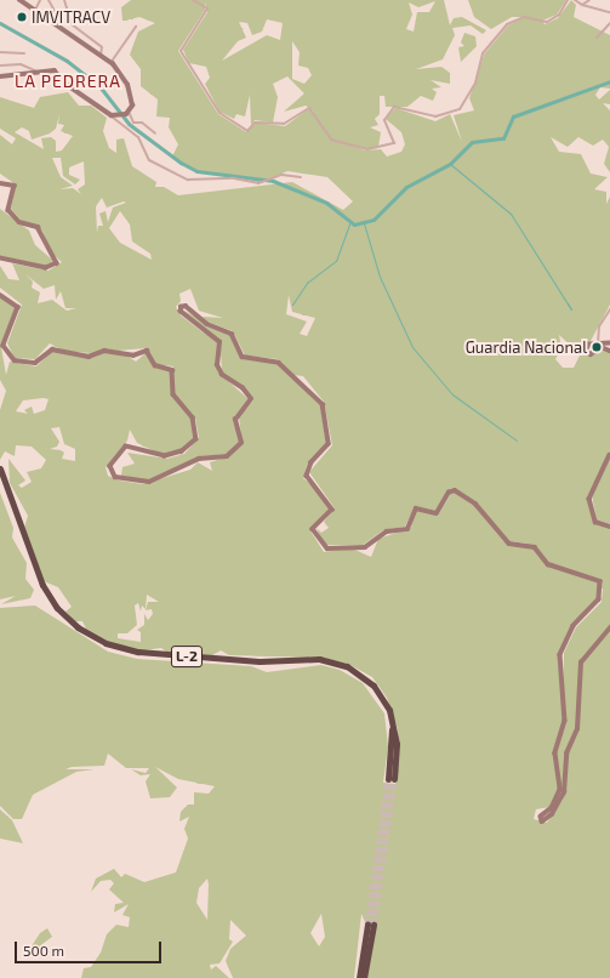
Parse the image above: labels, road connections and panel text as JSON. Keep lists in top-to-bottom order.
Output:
{
  "streets": {
    "highway": ["L-2"]
  },
  "districts": ["LA PEDRERA"],
  "places": ["IMVITRACV", "Guardia Nacional"],
  "scale_bar": "500 m"
}
